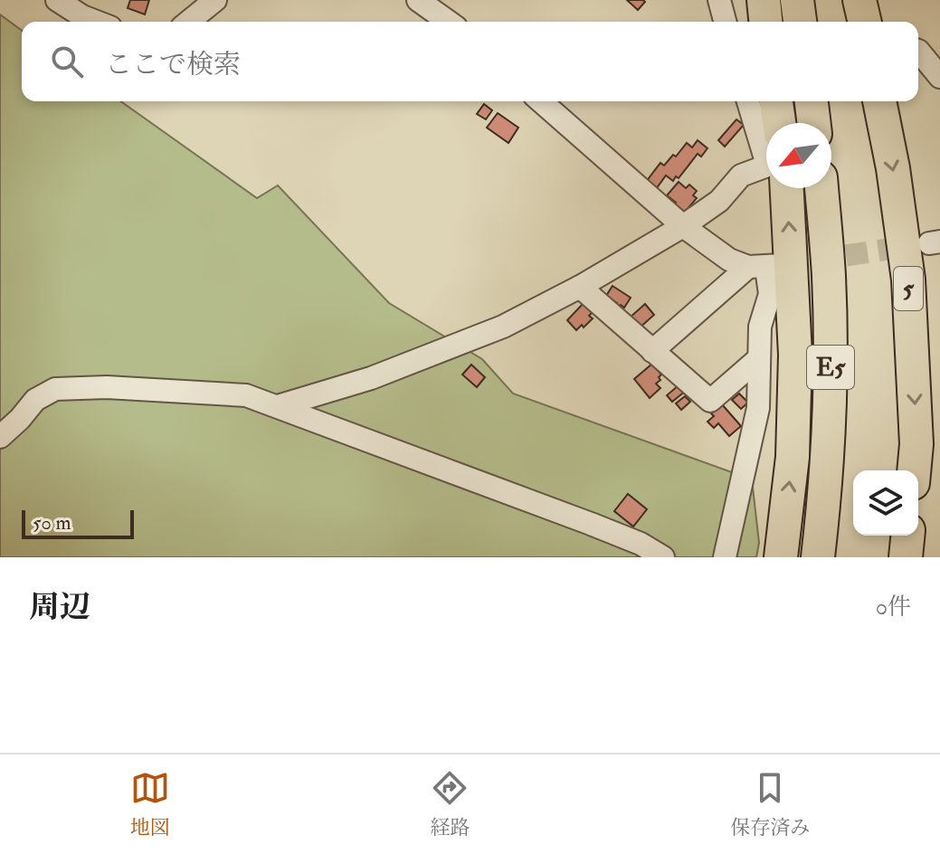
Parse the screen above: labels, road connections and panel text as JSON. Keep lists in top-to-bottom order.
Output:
{
  "streets": {
    "highway": ["5", "E5"]
  },
  "scale_bar": "50 m",
  "north": "bottom left",
  "page": {
    "search": "ここで検索",
    "scale": "50 m",
    "heading": ["周辺", "0件"],
    "nav": ["地図", "経路", "保存済み"]
  }
}
